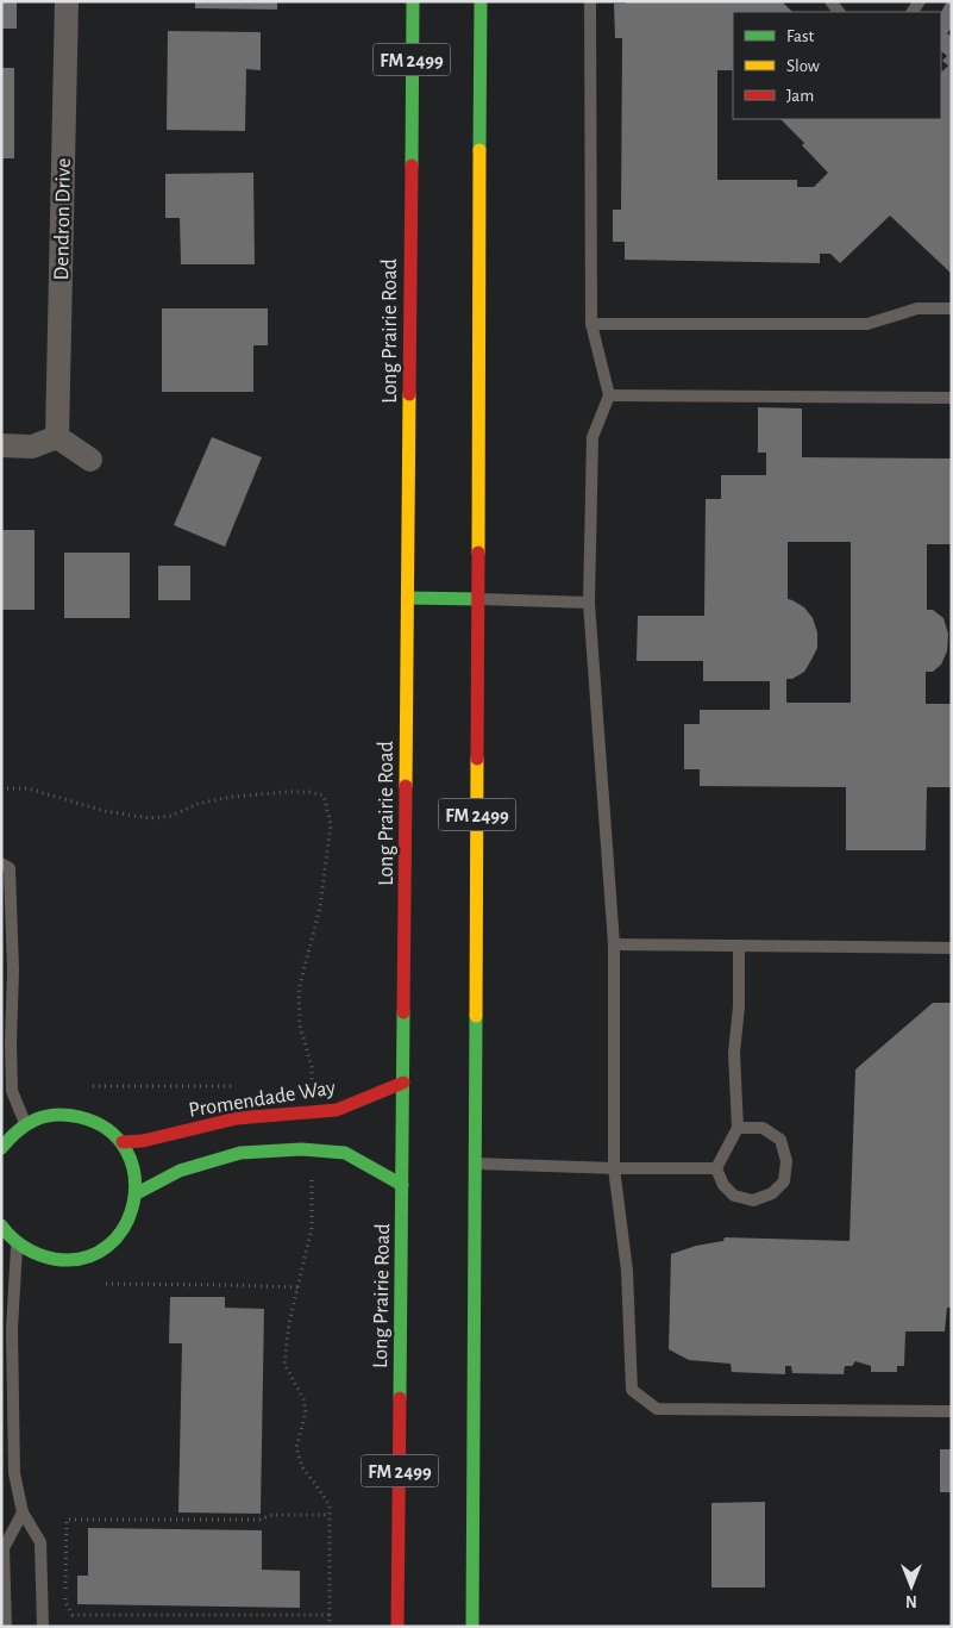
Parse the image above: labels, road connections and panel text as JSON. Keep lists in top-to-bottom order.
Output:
{
  "streets": {
    "main road": ["FM 2499", "Long Prairie Road", "Promendade Way"],
    "street": ["Dendron Drive"]
  },
  "crossings": [
    ["Long Prairie Road", "Promendade Way"]
  ],
  "legend": ["Fast", "Slow", "Jam"],
  "north": "bottom"
}
